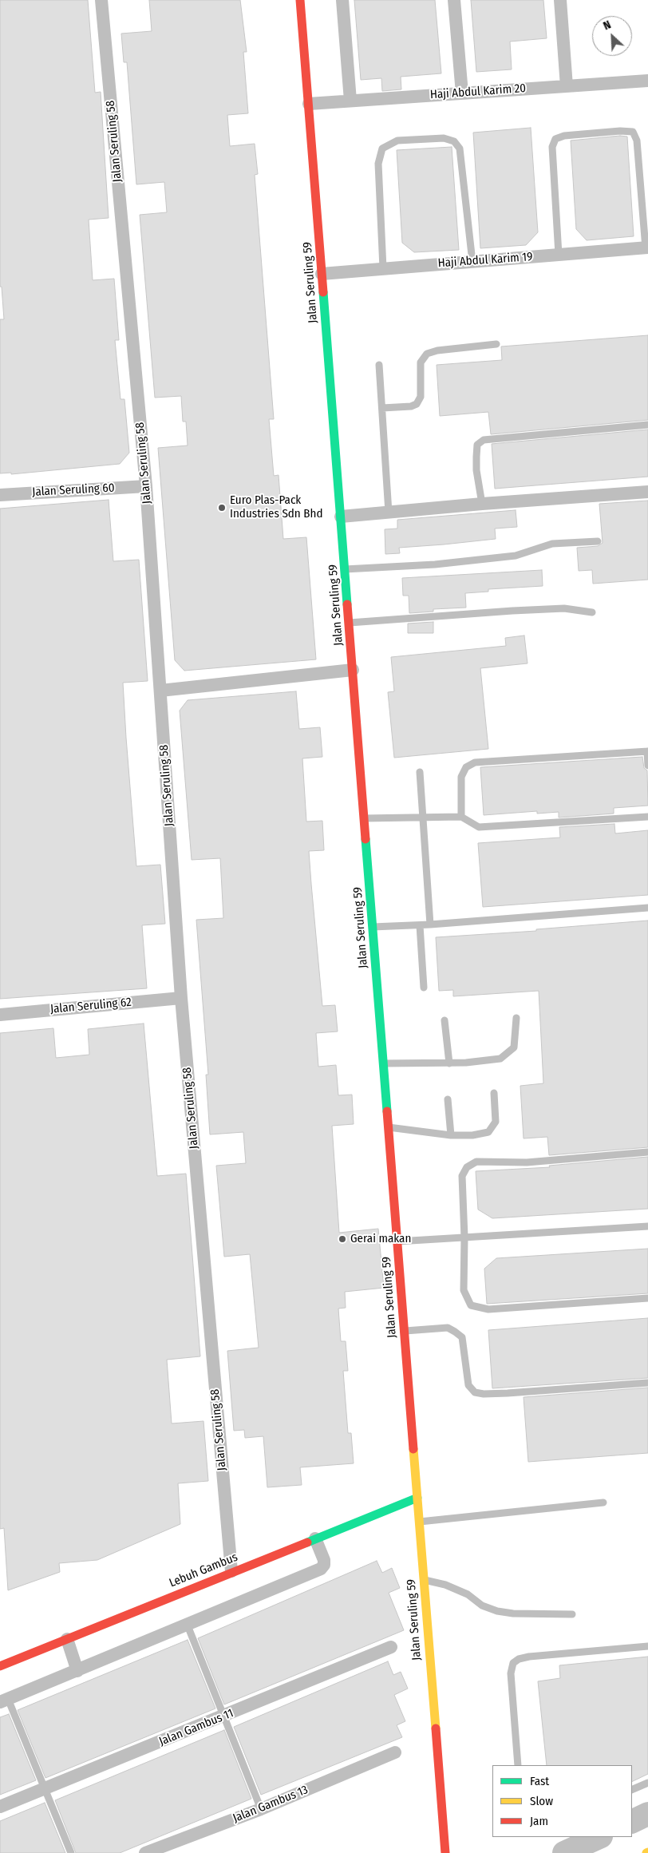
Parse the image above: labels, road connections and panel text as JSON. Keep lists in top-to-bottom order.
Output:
{
  "streets": {
    "main road": ["Jalan Seruling 59", "Lebuh Gambus"],
    "street": [
      "Haji Abdul Karim 20",
      "Jalan Seruling 58",
      "Haji Abdul Karim 19",
      "Jalan Seruling 60",
      "Jalan Seruling 62",
      "Jalan Gambus 11",
      "Jalan Gambus 13"
    ]
  },
  "crossings": [
    ["Haji Abdul Karim 20", "Jalan Seruling 59"],
    ["Jalan Seruling 58", "Jalan Seruling 60"],
    ["Jalan Seruling 58", "Jalan Seruling 62"],
    ["Jalan Seruling 58", "Lebuh Gambus"],
    ["Haji Abdul Karim 19", "Jalan Seruling 59"],
    ["Jalan Seruling 59", "Lebuh Gambus"]
  ],
  "places": ["Euro Plas-Pack Industries Sdn Bhd", "Gerai makan"],
  "legend": ["Fast", "Slow", "Jam"],
  "north": "top left"
}
